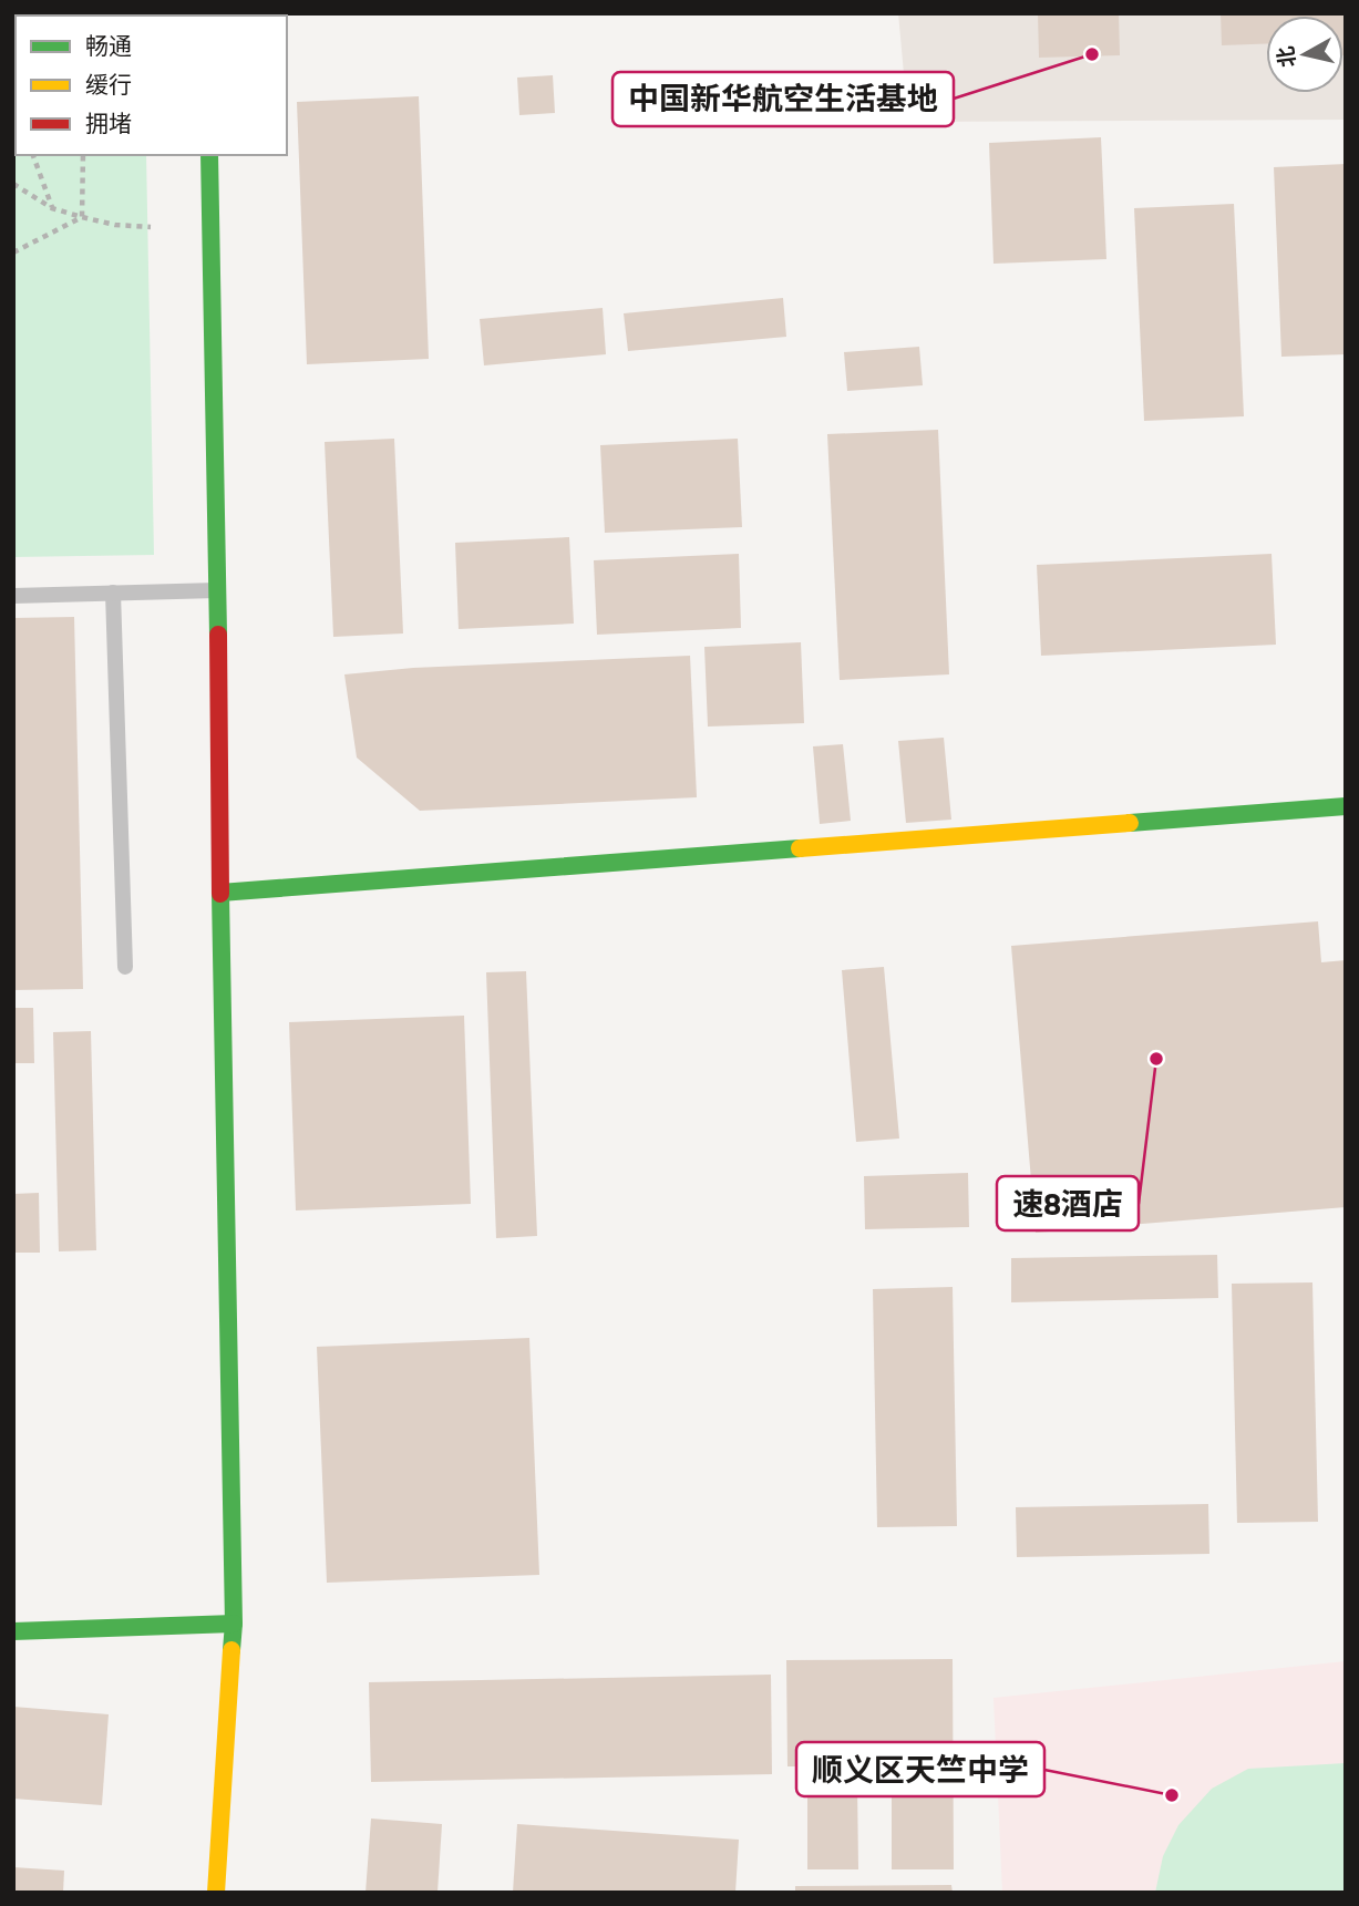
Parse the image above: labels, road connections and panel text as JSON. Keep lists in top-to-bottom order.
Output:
{
  "places": ["中国新华航空生活基地", "速8酒店", "顺义区天竺中学"],
  "legend": ["畅通", "缓行", "拥堵"],
  "north": "left"
}
